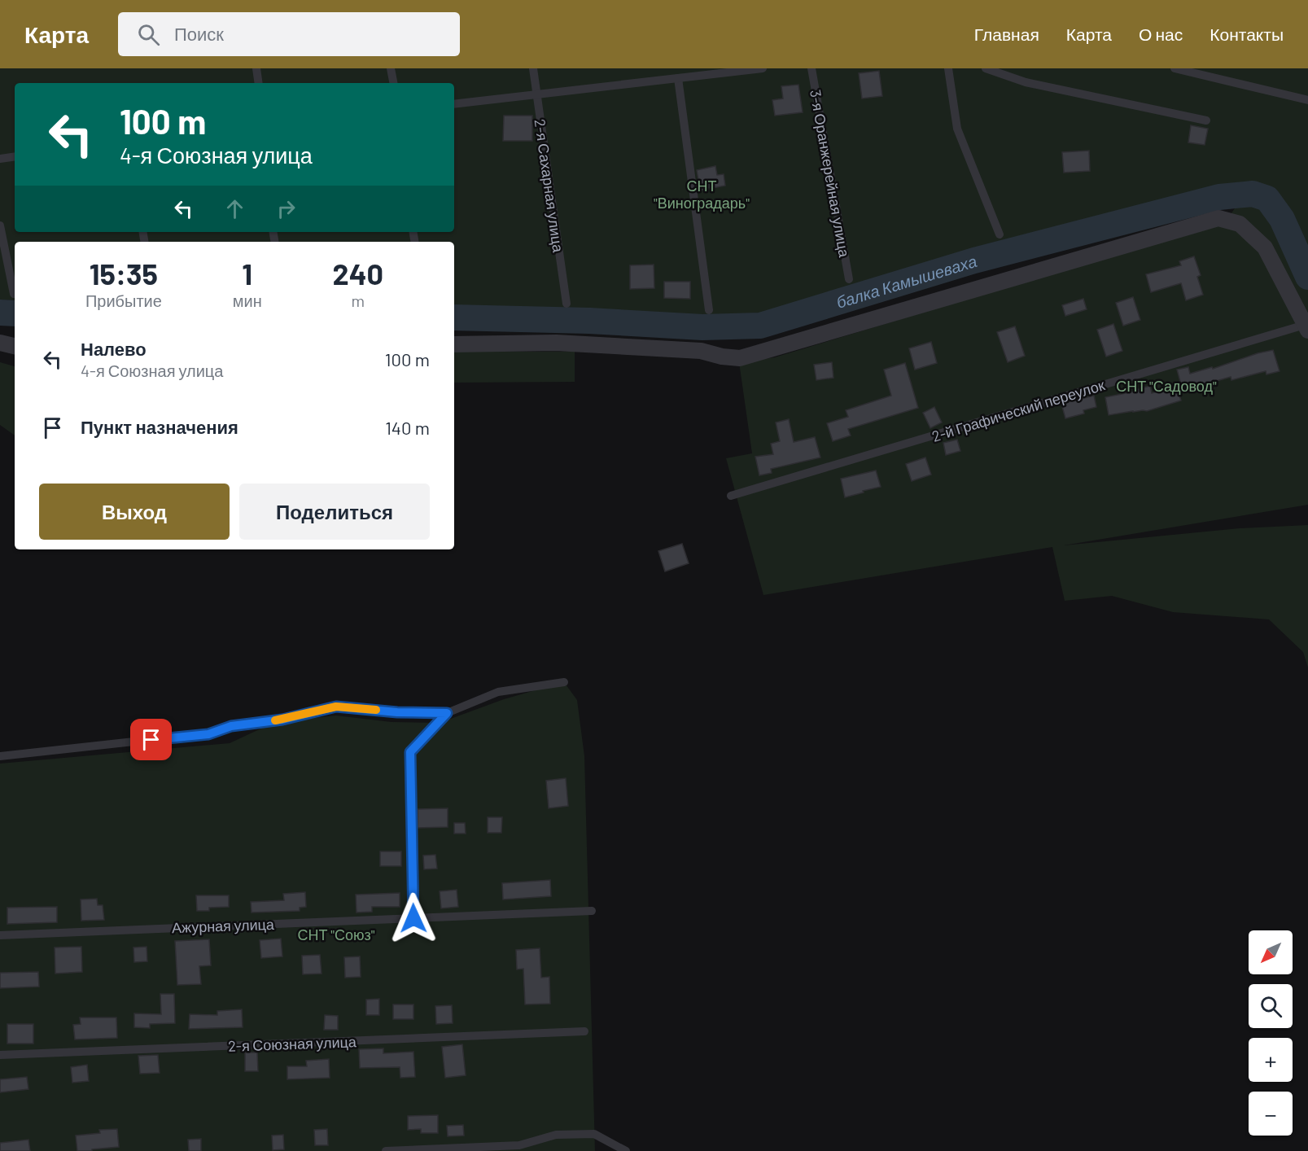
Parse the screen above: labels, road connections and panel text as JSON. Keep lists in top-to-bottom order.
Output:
{
  "streets": {
    "lane": [
      "3-я Оранжерейная улица",
      "2-я Сахарная улица",
      "2-й Графический переулок",
      "Ажурная улица",
      "2-я Союзная улица"
    ]
  },
  "water": ["балка Камышеваха"],
  "parks": ["СНТ \"Виноградарь\"", "СНТ \"Садовод\"", "СНТ \"Союз\""],
  "north": "bottom left",
  "page": {
    "header": "Карта",
    "search": "Поиск",
    "nav": [
      "Главная",
      "Карта",
      "О нас",
      "Контакты"
    ],
    "turn": ["100 m", "4-я Союзная улица"],
    "eta": [
      "15:35",
      "Прибытие",
      "1",
      "мин",
      "240",
      "m"
    ],
    "list": [
      {
        "name": "Налево",
        "note": "4-я Союзная улица",
        "value": "100 m"
      },
      {
        "name": "Пункт назначения",
        "value": "140 m"
      }
    ],
    "buttons": ["Выход", "Поделиться"],
    "map_buttons": ["+", "−"]
  }
}
